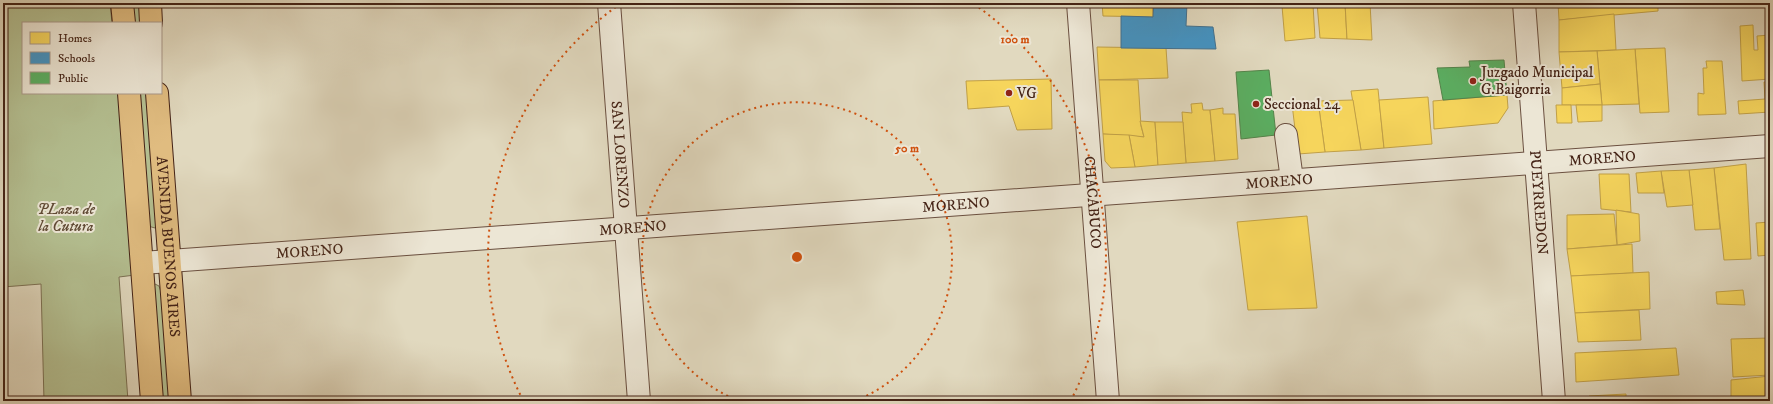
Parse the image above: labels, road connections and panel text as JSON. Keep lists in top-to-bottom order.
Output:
{
  "streets": {
    "main road": ["AVENIDA BUENOS AIRES"],
    "street": [
      "SAN LORENZO",
      "MORENO",
      "CHACABUCO",
      "PUEYRREDON"
    ]
  },
  "crossings": [
    ["SAN LORENZO", "MORENO"],
    ["MORENO", "CHACABUCO"],
    ["MORENO", "PUEYRREDON"],
    ["MORENO", "AVENIDA BUENOS AIRES"]
  ],
  "parks": ["PLaza de la Cutura"],
  "places": ["Juzgado Municipal G.Baigorria", "VG", "Seccional 24"],
  "legend": ["Homes", "Schools", "Public"],
  "rings": ["100 m", "50 m"]
}
